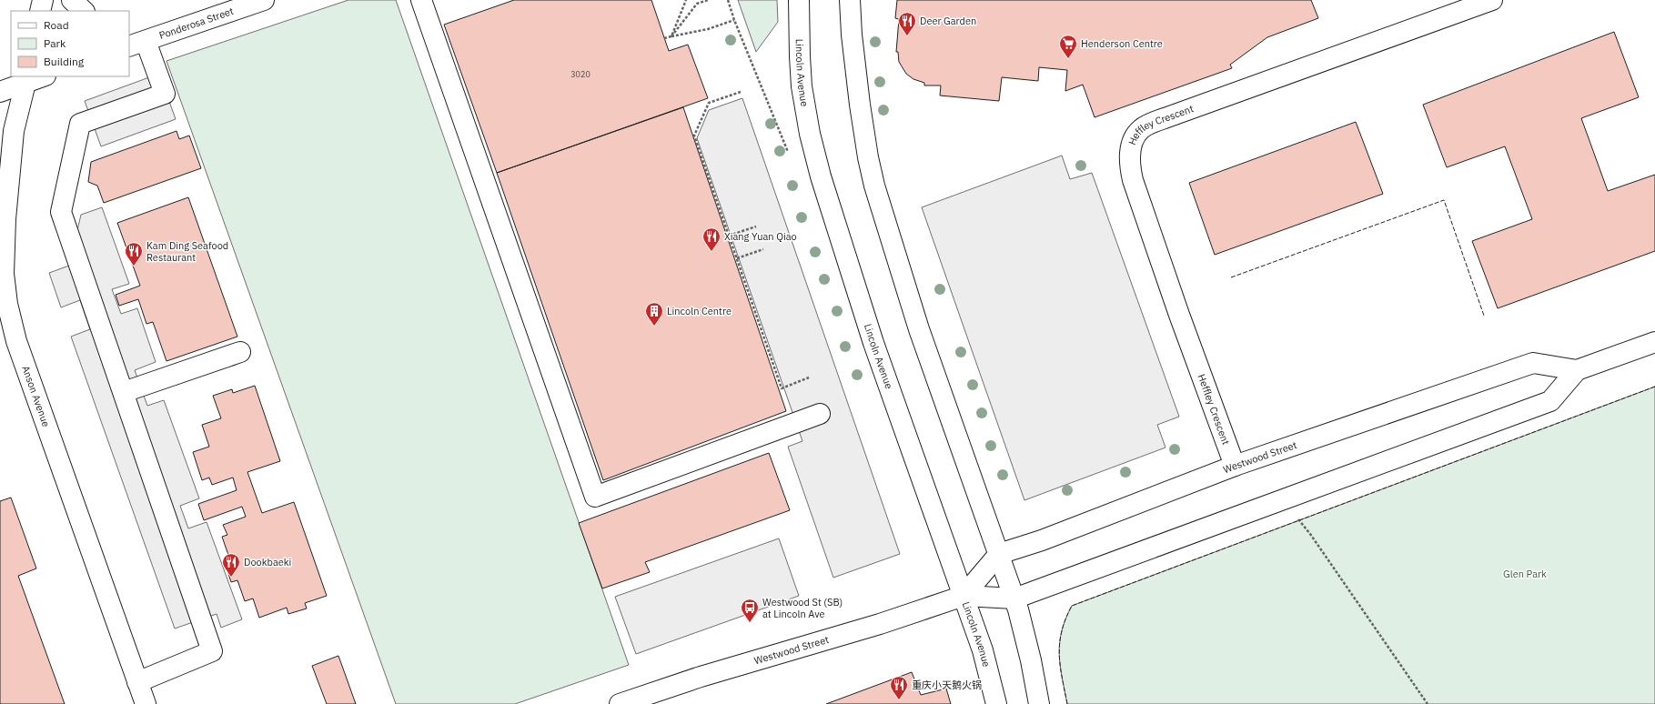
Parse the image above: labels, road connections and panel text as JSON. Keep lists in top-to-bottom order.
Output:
{
  "streets": {
    "street": [
      "Ponderosa Street",
      "Lincoln Avenue",
      "Heffley Crescent",
      "Anson Avenue",
      "Westwood Street"
    ]
  },
  "crossings": [
    ["Lincoln Avenue", "Westwood Street"],
    ["Heffley Crescent", "Westwood Street"]
  ],
  "parks": ["Glen Park"],
  "places": {
    "restaurant": [
      "Deer Garden",
      "Xiang Yuan Qiao",
      "Kam Ding Seafood Restaurant",
      "Dookbaeki",
      "重庆小天鹅火锅"
    ],
    "supermarket": ["Henderson Centre"],
    "building": ["Lincoln Centre"],
    "bus stop": ["Westwood St (SB) at Lincoln Ave"]
  },
  "house_numbers": ["3020"],
  "legend": ["Road", "Park", "Building"]
}
